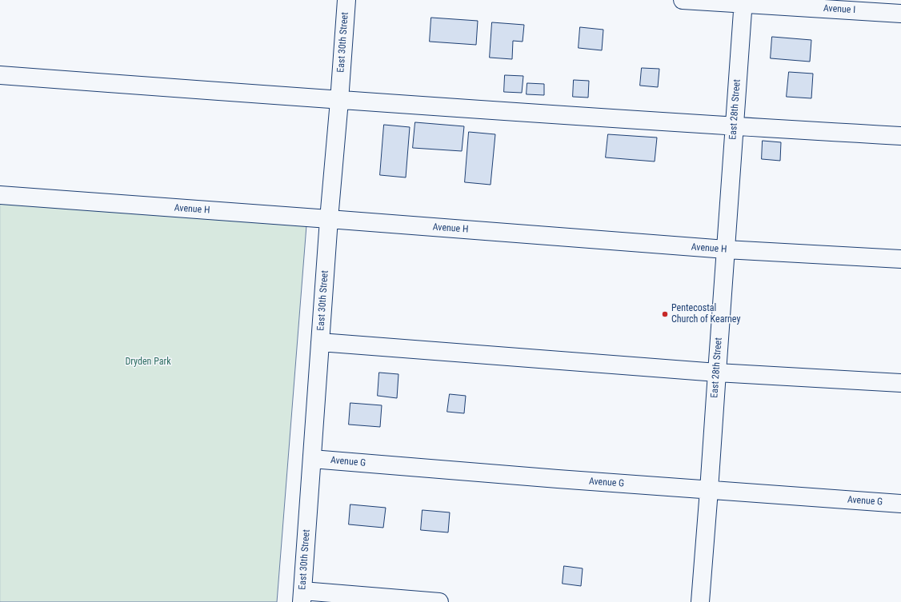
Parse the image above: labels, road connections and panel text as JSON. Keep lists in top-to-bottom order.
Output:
{
  "streets": {
    "street": [
      "Avenue I",
      "East 30th Street",
      "East 28th Street",
      "Avenue H",
      "Avenue G"
    ]
  },
  "crossings": [
    ["Avenue I", "East 28th Street"],
    ["East 30th Street", "Avenue H"],
    ["East 30th Street", "Avenue G"],
    ["East 28th Street", "Avenue H"],
    ["East 28th Street", "Avenue G"]
  ],
  "parks": ["Dryden Park"],
  "places": ["Pentecostal Church of Kearney"]
}
